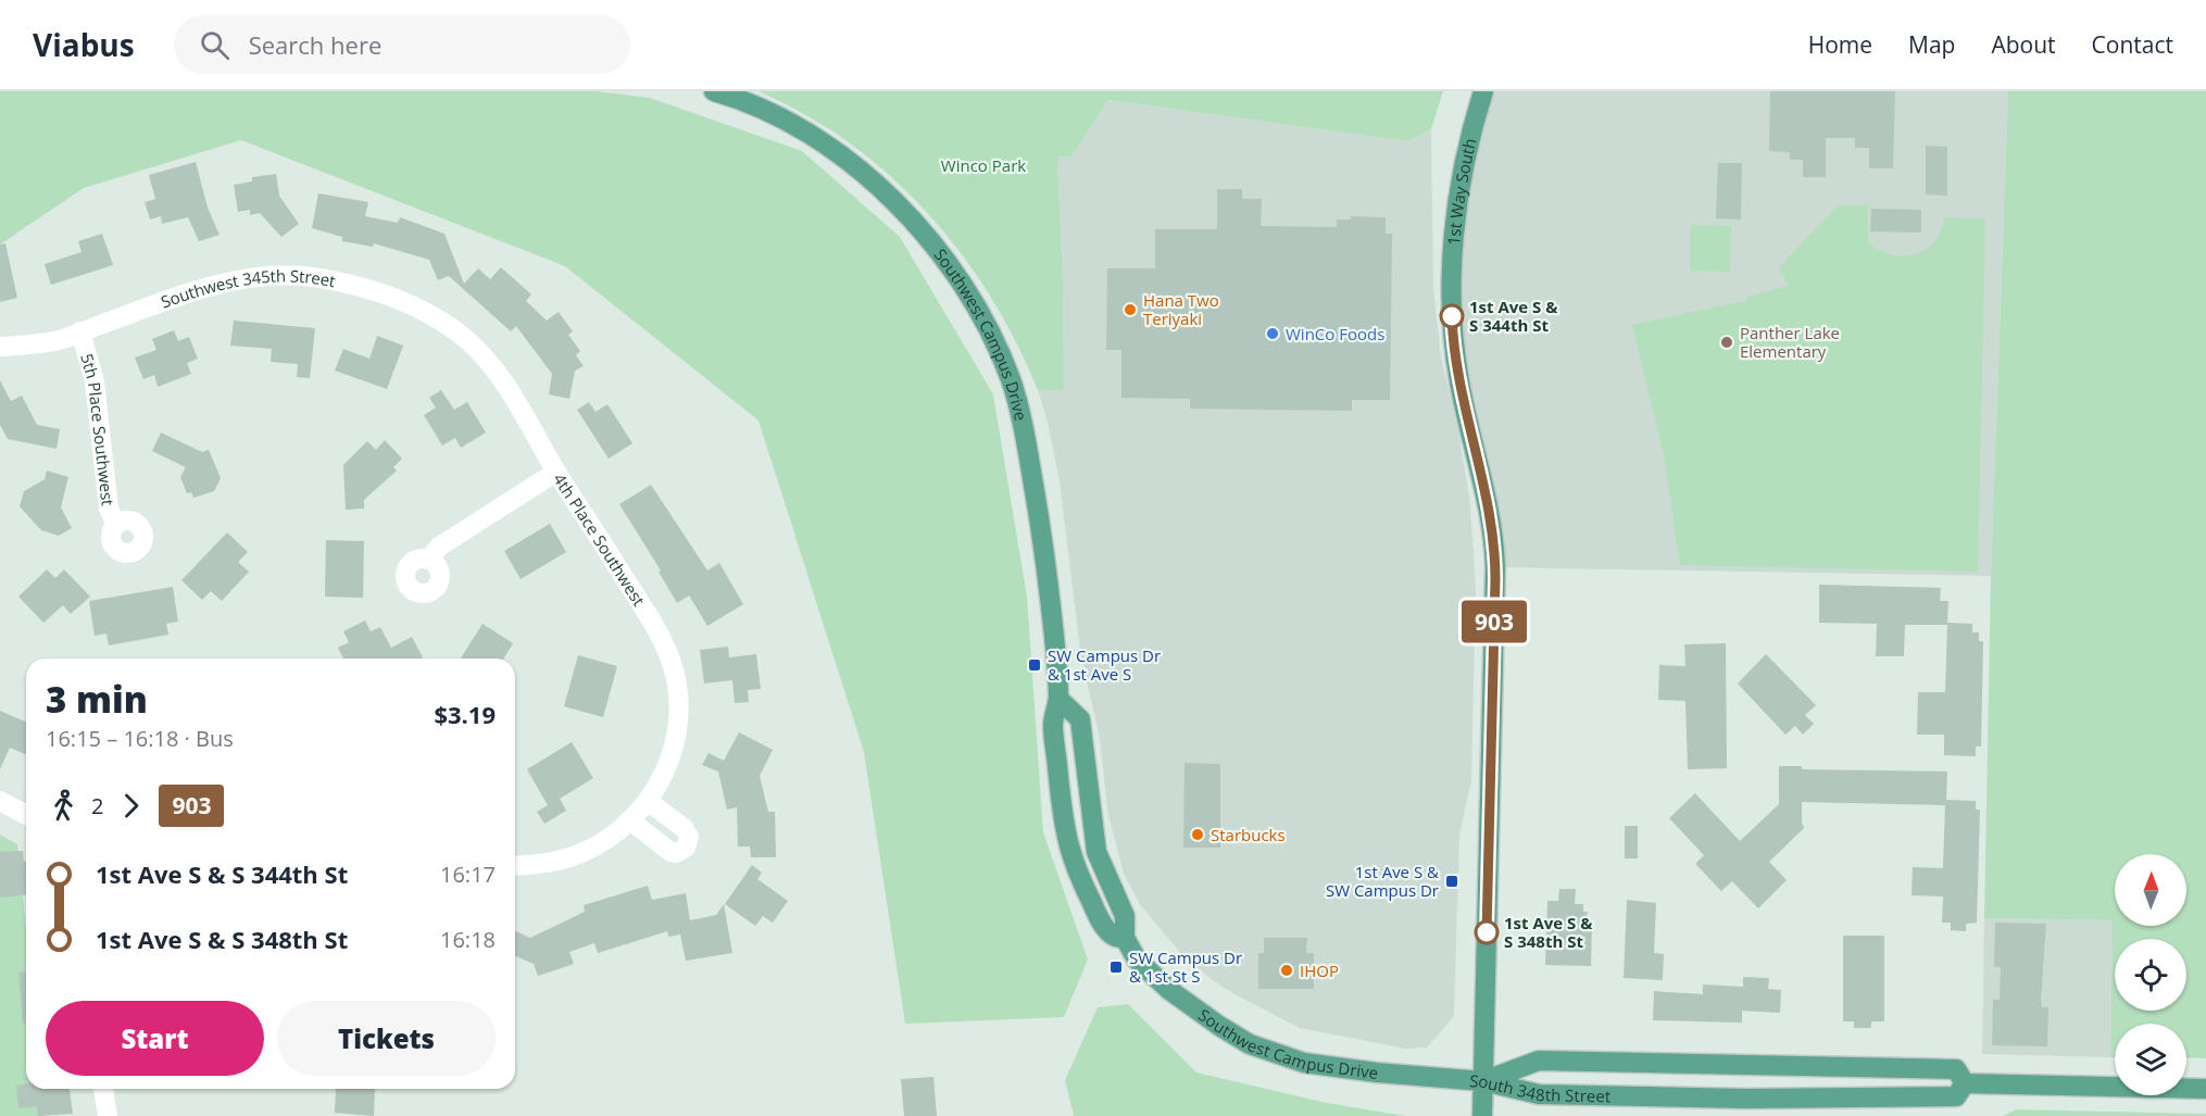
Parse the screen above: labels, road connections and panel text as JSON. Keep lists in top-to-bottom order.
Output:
{
  "streets": {
    "main road": ["1st Way South", "Southwest Campus Drive", "South 348th Street"],
    "street": ["Southwest 345th Street", "5th Place Southwest", "4th Place Southwest"]
  },
  "crossings": [
    ["1st Way South", "Southwest Campus Drive"],
    ["1st Way South", "South 348th Street"],
    ["Southwest 345th Street", "5th Place Southwest"],
    ["Southwest 345th Street", "4th Place Southwest"],
    ["Southwest Campus Drive", "South 348th Street"]
  ],
  "parks": ["Winco Park"],
  "places": {
    "other": [
      "Hana Two Teriyaki",
      "1st Ave S & S 344th St",
      "WinCo Foods",
      "Panther Lake Elementary",
      "Starbucks",
      "1st Ave S & S 348th St",
      "IHOP"
    ],
    "transit": ["SW Campus Dr & 1st Ave S", "1st Ave S & SW Campus Dr", "SW Campus Dr & 1st St S"]
  },
  "lines": ["bus line 903"],
  "north": "top",
  "page": {
    "header": "Viabus",
    "search": "Search here",
    "nav": [
      "Home",
      "Map",
      "About",
      "Contact"
    ],
    "on_map": "903",
    "heading": ["3 min", "16:15 – 16:18 · Bus", "$3.19"],
    "legs": ["2", "903"],
    "list": [
      {
        "name": "1st Ave S & S 344th St",
        "value": "16:17"
      },
      {
        "name": "1st Ave S & S 348th St",
        "value": "16:18"
      }
    ],
    "buttons": ["Start", "Tickets"]
  }
}
